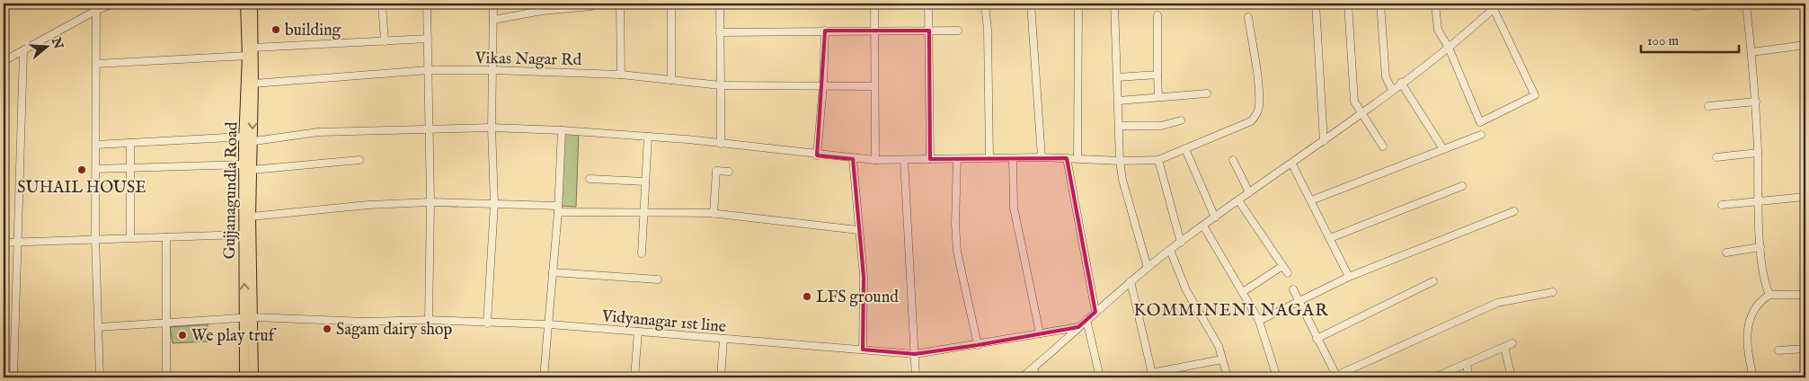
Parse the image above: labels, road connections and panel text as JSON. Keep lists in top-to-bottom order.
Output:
{
  "streets": {
    "main road": ["Gujjanagundla Road"],
    "street": ["Vikas Nagar Rd", "Vidyanagar 1st line"]
  },
  "crossings": [
    ["Vikas Nagar Rd", "Gujjanagundla Road"],
    ["Gujjanagundla Road", "Vidyanagar 1st line"]
  ],
  "districts": ["KOMMINENI NAGAR"],
  "places": [
    "building",
    "SUHAIL HOUSE",
    "LFS ground",
    "Sagam dairy shop",
    "We play truf"
  ],
  "scale_bar": "100 m",
  "north": "right"
}
